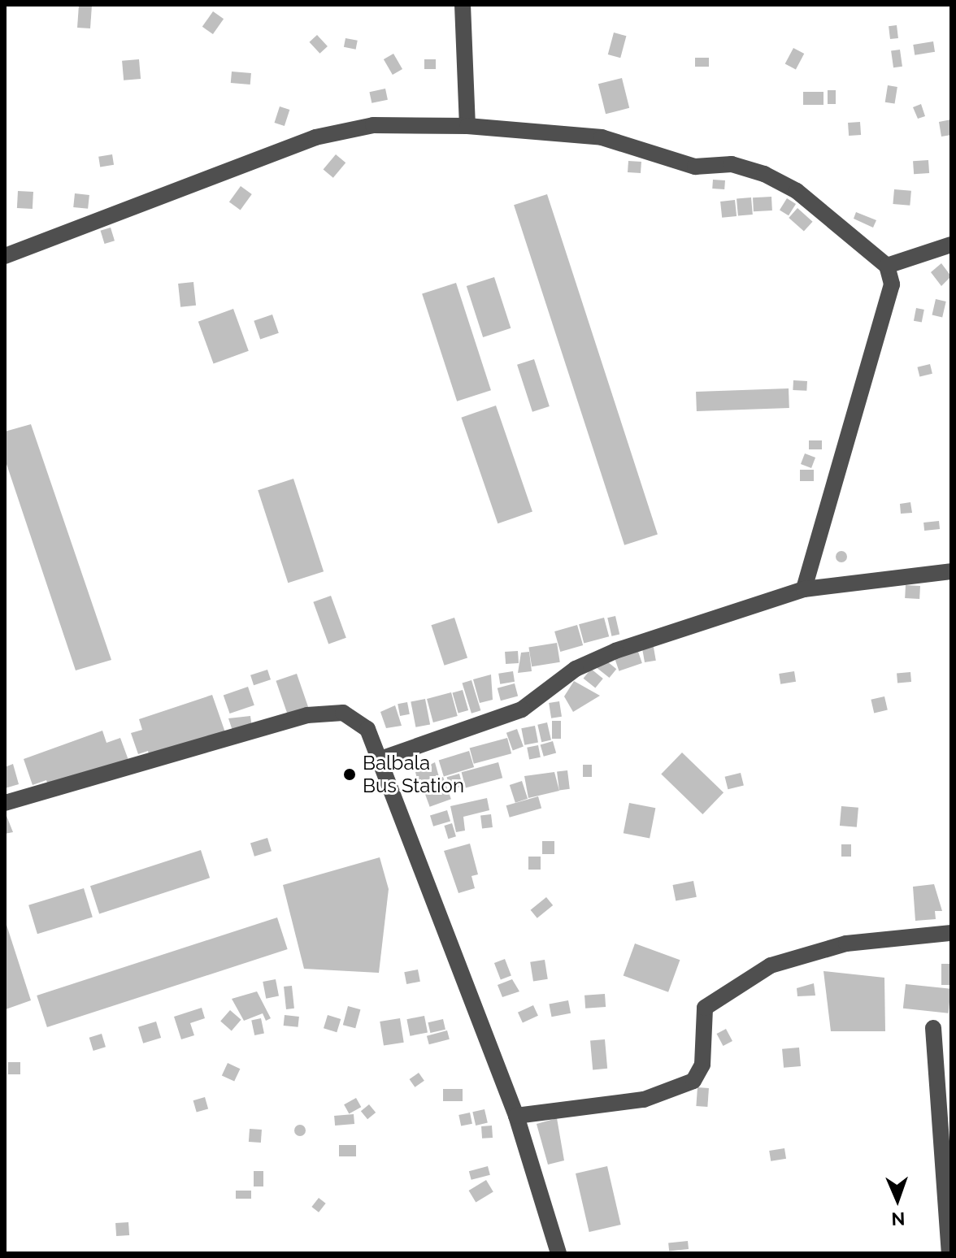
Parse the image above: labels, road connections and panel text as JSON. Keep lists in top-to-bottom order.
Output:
{
  "places": ["Balbala Bus Station"],
  "north": "bottom"
}
